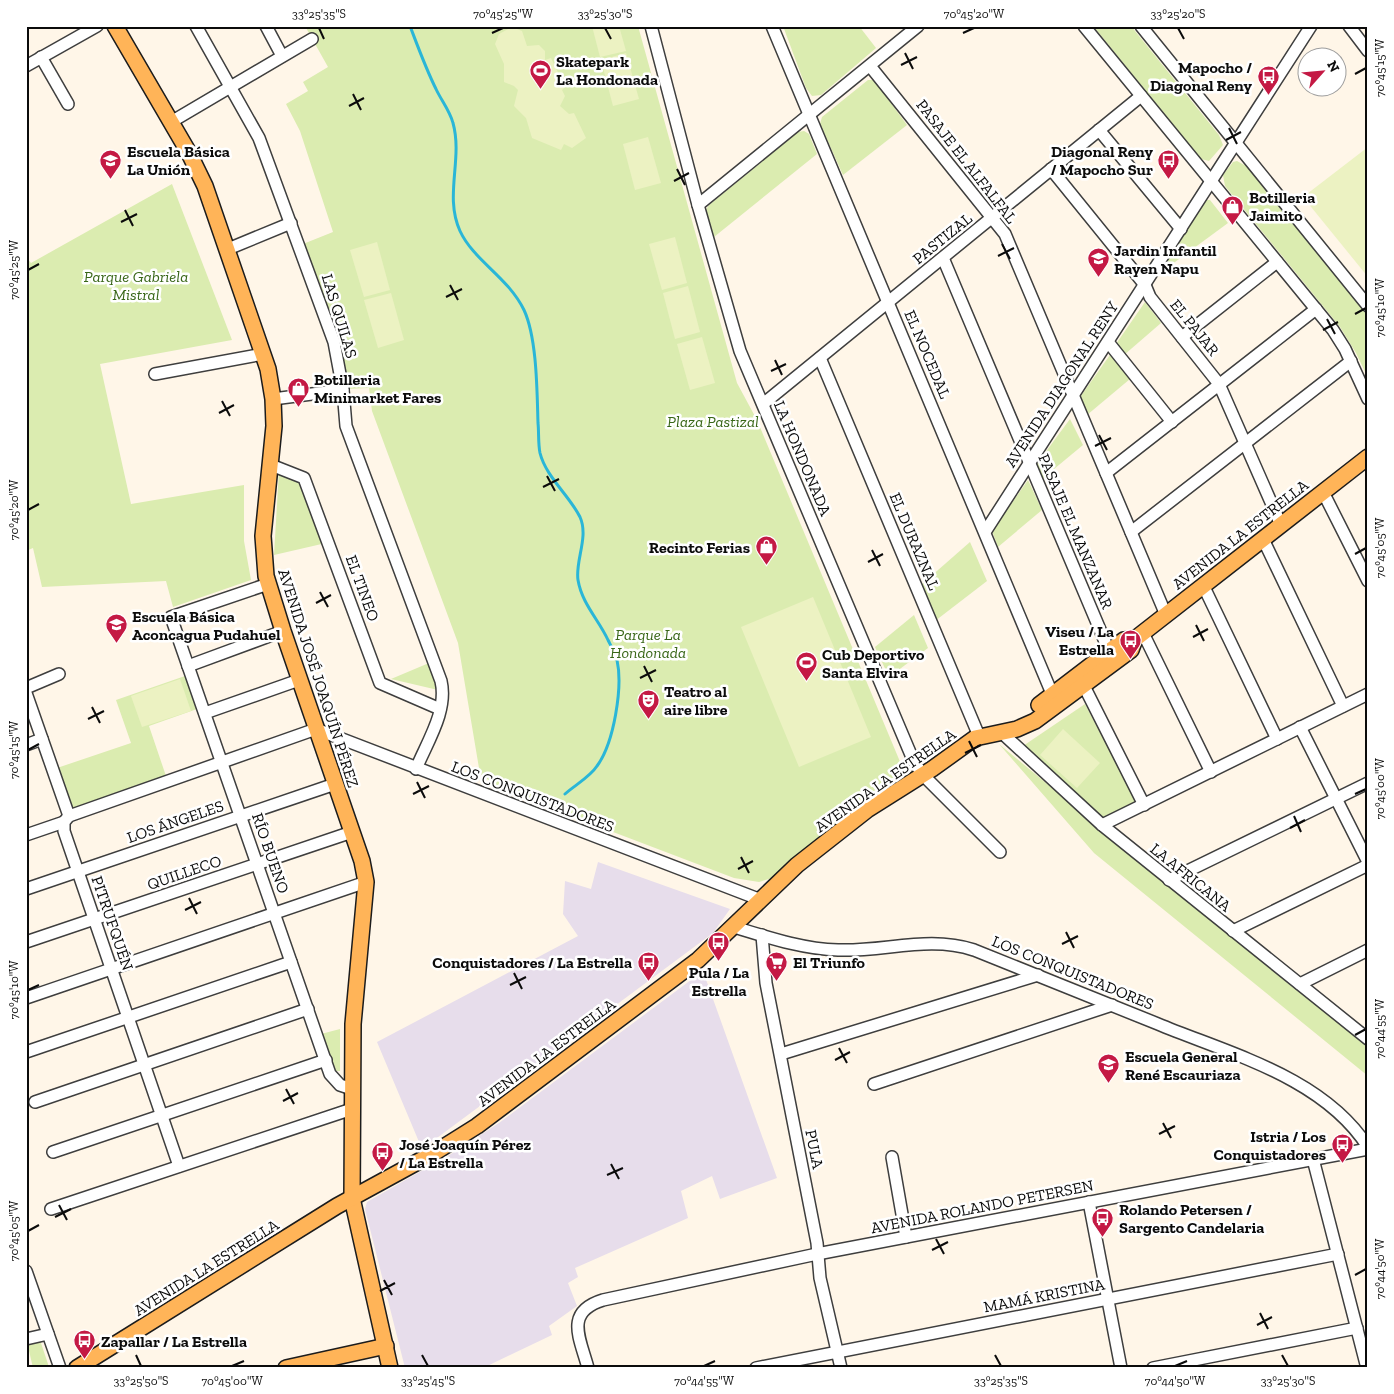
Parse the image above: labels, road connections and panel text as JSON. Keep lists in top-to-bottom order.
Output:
{
  "streets": {
    "main road": ["AVENIDA LA ESTRELLA", "AVENIDA JOSÉ JOAQUÍN PÉREZ"],
    "street": [
      "PASAJE EL ALFALFAL",
      "PASTIZAL",
      "LAS QUILAS",
      "EL PAJAR",
      "EL NOCEDAL",
      "AVENIDA DIAGONAL RENY",
      "LA HONDONADA",
      "PASAJE EL MANZANAR",
      "EL DURAZNAL",
      "EL TINEO",
      "LOS CONQUISTADORES",
      "LOS ÁNGELES",
      "RÍO BUENO",
      "QUILLECO",
      "LA AFRICANA",
      "PITRUFQUÉN",
      "PULA",
      "AVENIDA ROLANDO PETERSEN",
      "MAMÁ KRISTINA"
    ]
  },
  "crossings": [
    ["PASAJE EL ALFALFAL", "PASTIZAL"],
    ["PASAJE EL ALFALFAL", "AVENIDA DIAGONAL RENY"],
    ["PASAJE EL ALFALFAL", "AVENIDA LA ESTRELLA"],
    ["PASTIZAL", "EL PAJAR"],
    ["PASTIZAL", "EL NOCEDAL"],
    ["PASTIZAL", "LA HONDONADA"],
    ["PASTIZAL", "PASAJE EL MANZANAR"],
    ["PASTIZAL", "EL DURAZNAL"],
    ["LAS QUILAS", "EL TINEO"],
    ["LAS QUILAS", "LOS CONQUISTADORES"],
    ["EL PAJAR", "AVENIDA DIAGONAL RENY"],
    ["EL PAJAR", "AVENIDA LA ESTRELLA"],
    ["EL NOCEDAL", "AVENIDA DIAGONAL RENY"],
    ["EL NOCEDAL", "AVENIDA LA ESTRELLA"],
    ["AVENIDA DIAGONAL RENY", "PASAJE EL MANZANAR"],
    ["LA HONDONADA", "AVENIDA LA ESTRELLA"],
    ["PASAJE EL MANZANAR", "AVENIDA LA ESTRELLA"],
    ["AVENIDA LA ESTRELLA", "EL DURAZNAL"],
    ["AVENIDA LA ESTRELLA", "AVENIDA JOSÉ JOAQUÍN PÉREZ"],
    ["AVENIDA LA ESTRELLA", "LOS CONQUISTADORES"],
    ["AVENIDA LA ESTRELLA", "LA AFRICANA"],
    ["EL TINEO", "AVENIDA JOSÉ JOAQUÍN PÉREZ"],
    ["AVENIDA JOSÉ JOAQUÍN PÉREZ", "LOS CONQUISTADORES"],
    ["AVENIDA JOSÉ JOAQUÍN PÉREZ", "LOS ÁNGELES"],
    ["AVENIDA JOSÉ JOAQUÍN PÉREZ", "RÍO BUENO"],
    ["AVENIDA JOSÉ JOAQUÍN PÉREZ", "QUILLECO"],
    ["LOS CONQUISTADORES", "PULA"],
    ["LOS CONQUISTADORES", "AVENIDA ROLANDO PETERSEN"],
    ["LOS ÁNGELES", "RÍO BUENO"],
    ["LOS ÁNGELES", "PITRUFQUÉN"],
    ["RÍO BUENO", "QUILLECO"],
    ["QUILLECO", "PITRUFQUÉN"],
    ["PULA", "AVENIDA ROLANDO PETERSEN"],
    ["PULA", "MAMÁ KRISTINA"]
  ],
  "parks": ["Parque Gabriela Mistral", "Plaza Pastizal", "Parque La Hondonada"],
  "places": {
    "sports": ["Skatepark La Hondonada", "Cub Deportivo Santa Elvira"],
    "bus stop": [
      "Mapocho / Diagonal Reny",
      "Diagonal Reny / Mapocho Sur",
      "Viseu / La Estrella",
      "Pula / La Estrella",
      "Conquistadores / La Estrella",
      "Istria / Los Conquistadores",
      "José Joaquín Pérez / La Estrella",
      "Rolando Petersen / Sargento Candelaria",
      "Zapallar / La Estrella"
    ],
    "school or university": [
      "Escuela Básica La Unión",
      "Jardin Infantil Rayen Napu",
      "Escuela Básica Aconcagua Pudahuel",
      "Escuela General René Escauriaza"
    ],
    "shop": ["Botilleria Jaimito", "Botilleria Minimarket Fares", "Recinto Ferias"],
    "theatre": ["Teatro al aire libre"],
    "supermarket": ["El Triunfo"]
  },
  "north": "top right",
  "coordinates": [
    "33°25'35\"S",
    "70°45'25\"W",
    "33°25'30\"S",
    "70°45'20\"W",
    "33°25'20\"S",
    "70°45'15\"W",
    "70°45'10\"W",
    "70°45'05\"W",
    "70°45'00\"W",
    "70°44'55\"W",
    "70°44'50\"W",
    "33°25'50\"S",
    "33°25'45\"S"
  ]
}
